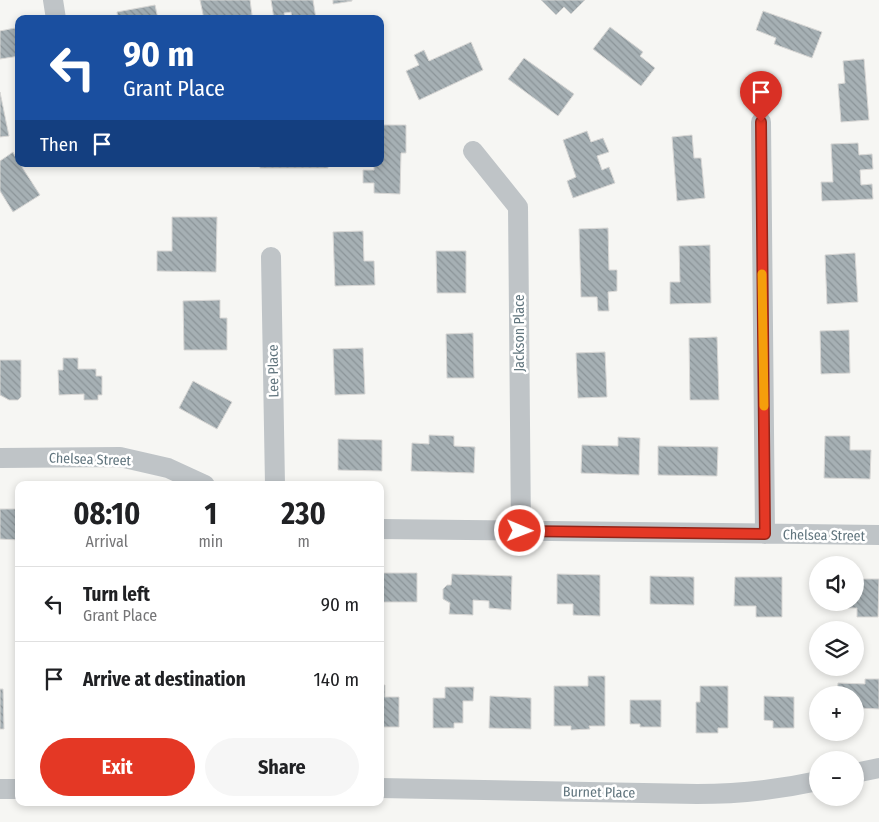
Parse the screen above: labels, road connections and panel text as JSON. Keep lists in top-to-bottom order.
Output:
{
  "streets": {
    "street": [
      "Jackson Place",
      "Lee Place",
      "Chelsea Street",
      "Burnet Place"
    ]
  },
  "crossings": [
    ["Jackson Place", "Chelsea Street"]
  ],
  "page": {
    "turn": ["90 m", "Grant Place"],
    "then": "Then",
    "eta": [
      "08:10",
      "Arrival",
      "1",
      "min",
      "230",
      "m"
    ],
    "map_buttons": ["+", "−"],
    "list": [
      {
        "name": "Turn left",
        "note": "Grant Place",
        "value": "90 m"
      },
      {
        "name": "Arrive at destination",
        "value": "140 m"
      }
    ],
    "buttons": ["Exit", "Share"]
  }
}
